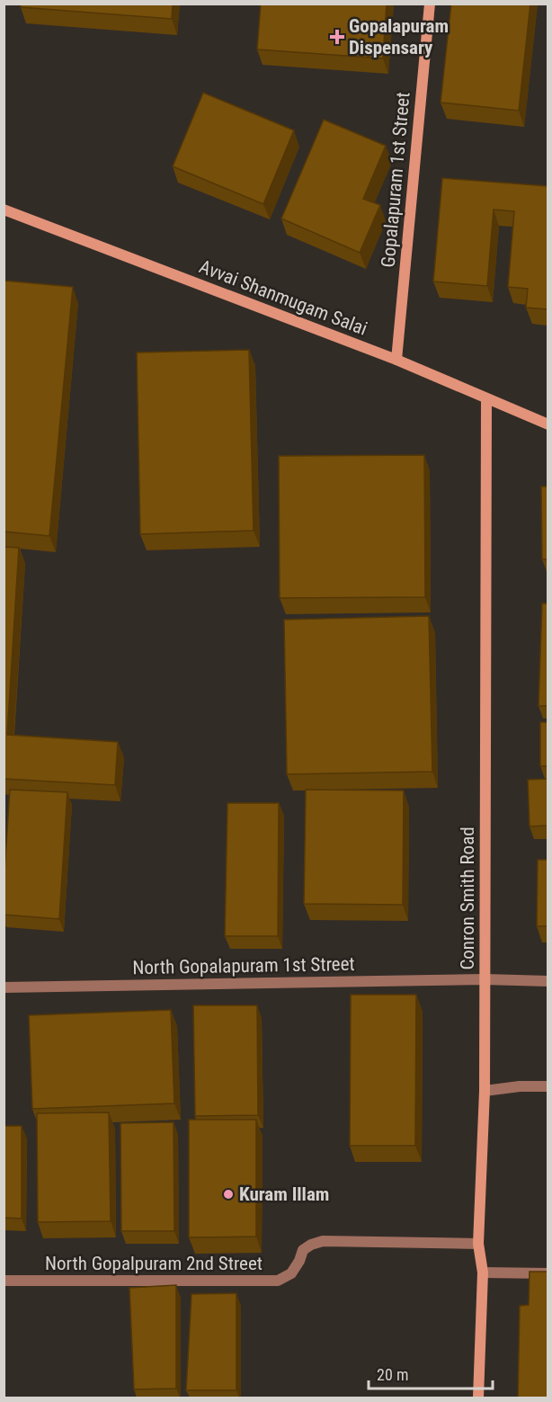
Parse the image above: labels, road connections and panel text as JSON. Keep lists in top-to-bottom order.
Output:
{
  "streets": {
    "main road": ["Gopalapuram 1st Street", "Avvai Shanmugam Salai", "Conron Smith Road"],
    "street": ["North Gopalapuram 1st Street", "North Gopalpuram 2nd Street"]
  },
  "crossings": [
    ["Gopalapuram 1st Street", "Avvai Shanmugam Salai"],
    ["Avvai Shanmugam Salai", "Conron Smith Road"],
    ["Conron Smith Road", "North Gopalapuram 1st Street"],
    ["Conron Smith Road", "North Gopalpuram 2nd Street"]
  ],
  "places": {
    "health": ["Gopalapuram Dispensary"],
    "other": ["Kuram Illam"]
  },
  "scale_bar": "20 m"
}
